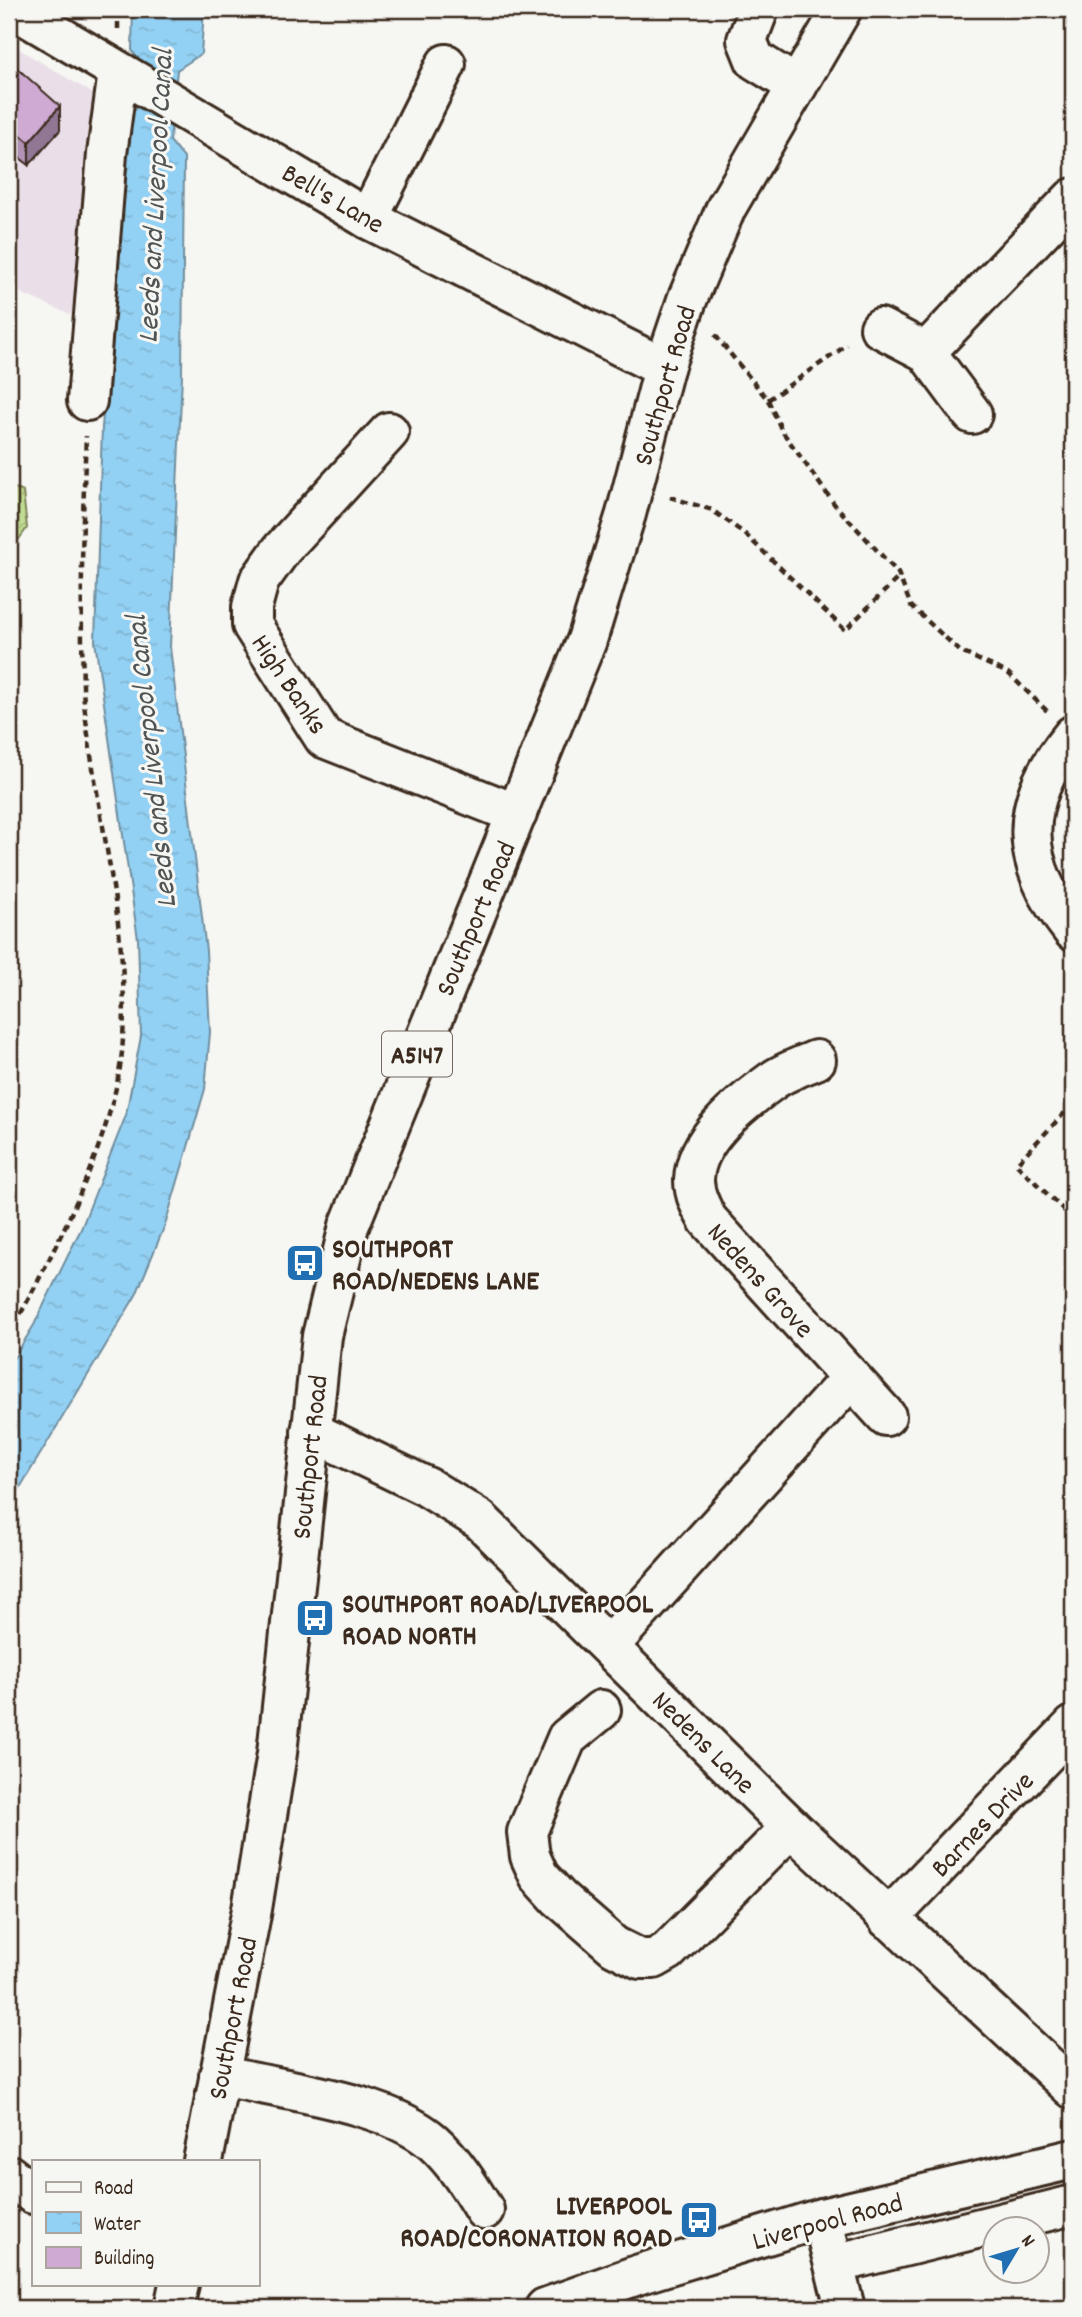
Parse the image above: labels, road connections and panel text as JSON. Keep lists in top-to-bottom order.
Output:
{
  "streets": {
    "street": [
      "Bell's Lane",
      "Southport Road",
      "High Banks",
      "A5147",
      "Nedens Grove",
      "Nedens Lane",
      "Barnes Drive",
      "Liverpool Road"
    ]
  },
  "crossings": [
    ["Bell's Lane", "Southport Road"],
    ["Southport Road", "High Banks"],
    ["Southport Road", "Nedens Lane"],
    ["Nedens Lane", "Barnes Drive"]
  ],
  "water": ["Leeds and Liverpool Canal"],
  "places": {
    "bus stop": ["SOUTHPORT ROAD/NEDENS LANE", "SOUTHPORT ROAD/LIVERPOOL ROAD NORTH", "LIVERPOOL ROAD/CORONATION ROAD"]
  },
  "legend": ["Road", "Water", "Building"],
  "north": "top right"
}
